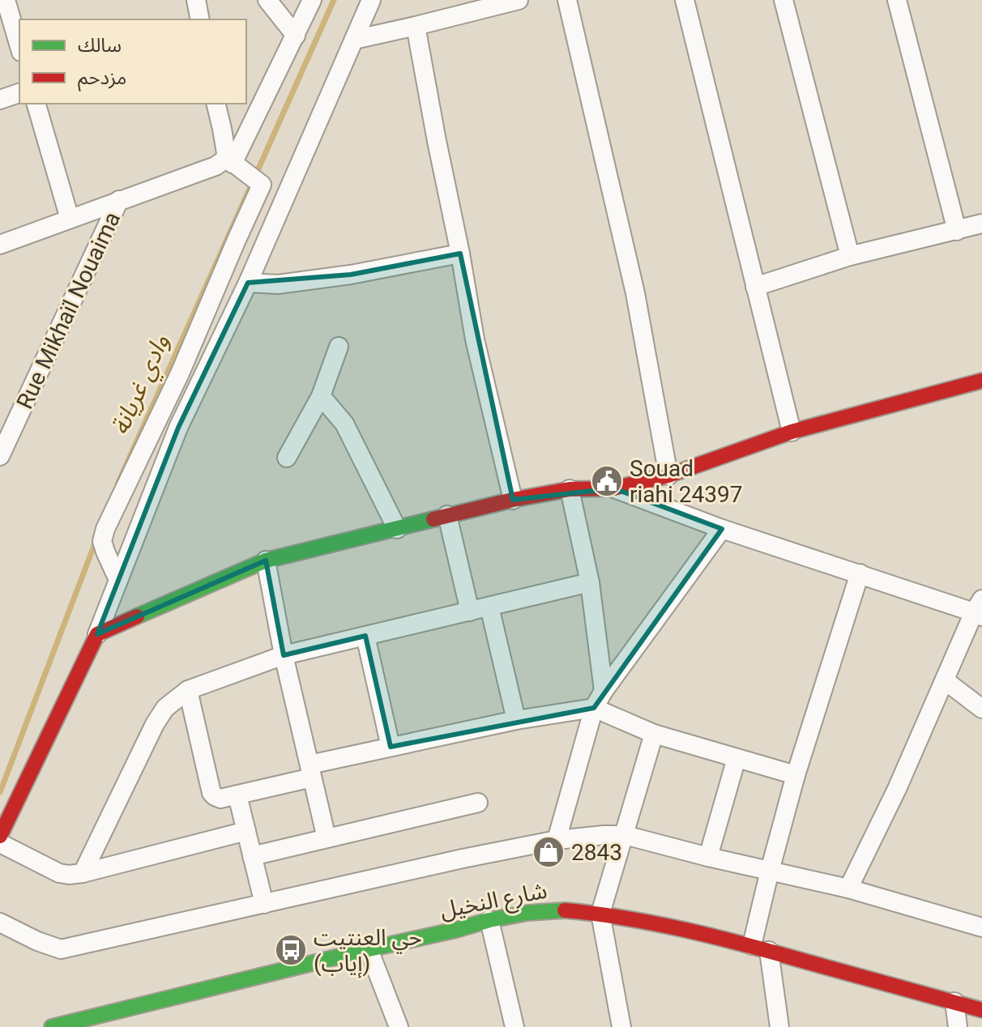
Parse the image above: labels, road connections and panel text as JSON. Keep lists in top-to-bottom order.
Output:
{
  "streets": {
    "street": ["Rue Mikhaïl Nouaima", "شارع النخيل"]
  },
  "water": ["وادي غريانة"],
  "places": {
    "public building": ["Souad riahi 24397"],
    "shop": ["2843"],
    "bus stop": ["حي العنتيت (إياب)"]
  },
  "legend": ["سالك", "مزدحم"]
}
